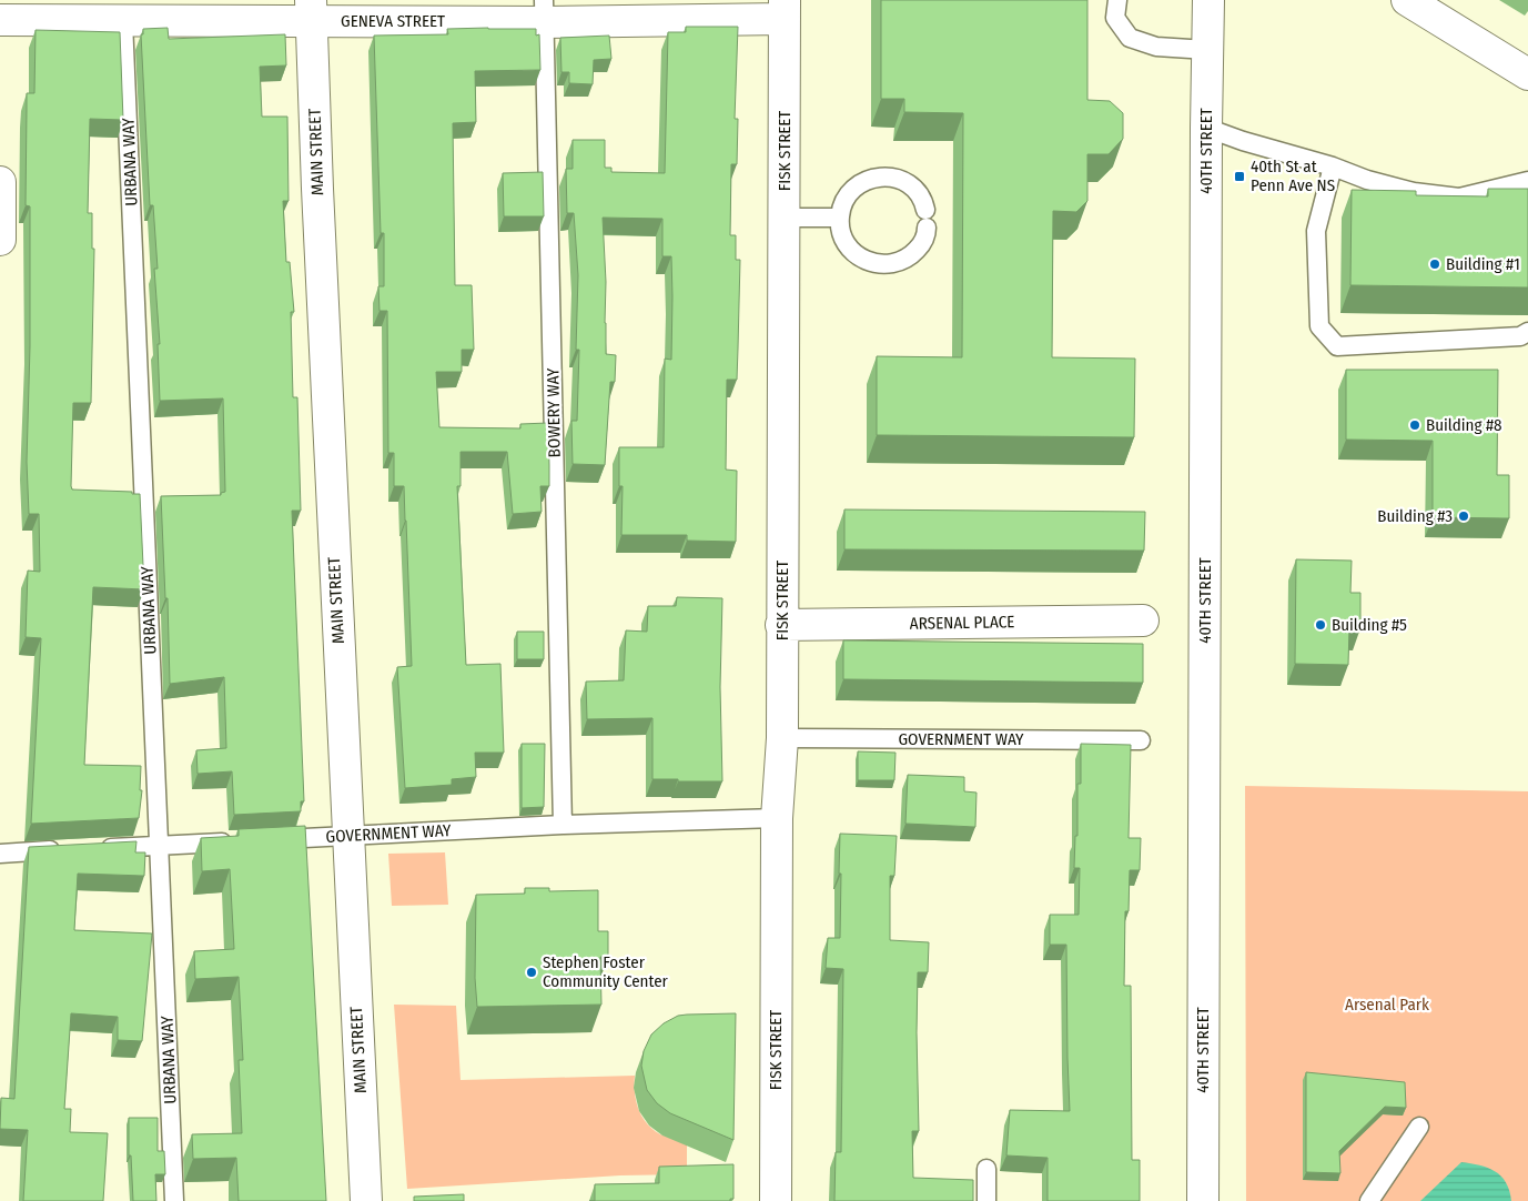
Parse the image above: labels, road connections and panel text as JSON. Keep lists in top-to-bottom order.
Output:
{
  "streets": {
    "street": [
      "GENEVA STREET",
      "FISK STREET",
      "40TH STREET",
      "MAIN STREET",
      "ARSENAL PLACE"
    ],
    "lane": ["URBANA WAY", "BOWERY WAY", "GOVERNMENT WAY"]
  },
  "crossings": [
    ["GENEVA STREET", "FISK STREET"],
    ["GENEVA STREET", "MAIN STREET"],
    ["GENEVA STREET", "URBANA WAY"],
    ["GENEVA STREET", "BOWERY WAY"],
    ["FISK STREET", "ARSENAL PLACE"],
    ["FISK STREET", "GOVERNMENT WAY"],
    ["MAIN STREET", "GOVERNMENT WAY"],
    ["BOWERY WAY", "GOVERNMENT WAY"]
  ],
  "parks": ["Arsenal Park"],
  "places": {
    "transit": ["40th St at Penn Ave NS"],
    "other": [
      "Building #1",
      "Building #8",
      "Building #3",
      "Building #5",
      "Stephen Foster Community Center"
    ]
  }
}
